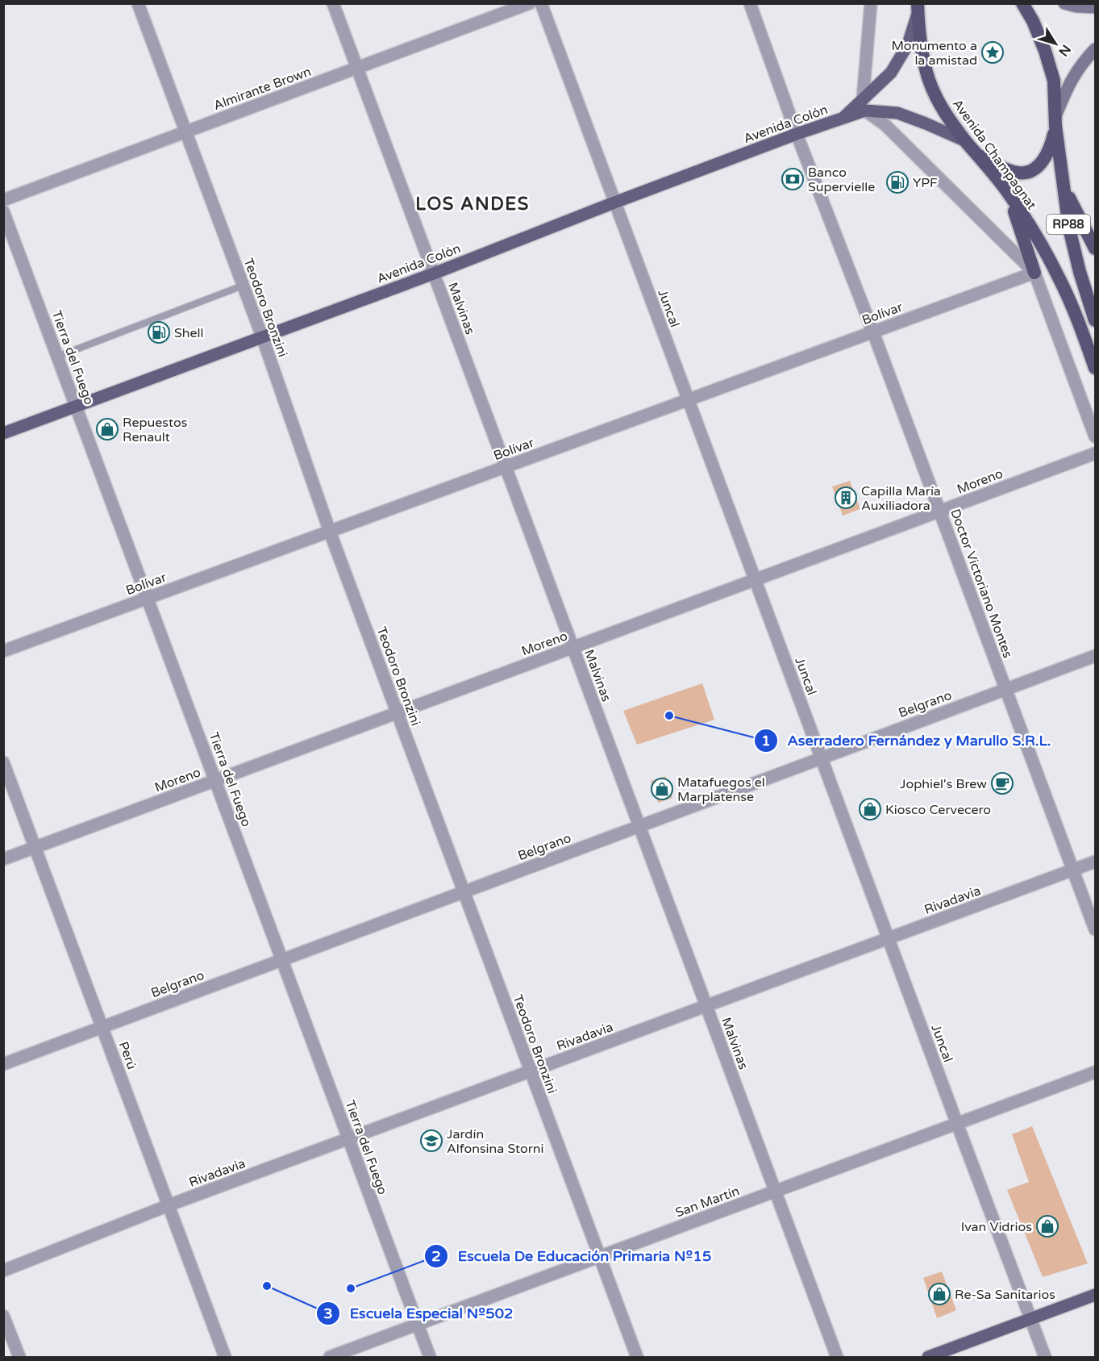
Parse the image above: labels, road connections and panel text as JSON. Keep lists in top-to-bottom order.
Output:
{
  "streets": {
    "highway": ["Avenida Champagnat", "RP88"],
    "main road": ["Avenida Colón"],
    "street": [
      "Almirante Brown",
      "Teodoro Bronzini",
      "Malvinas",
      "Juncal",
      "Bolívar",
      "Tierra del Fuego",
      "Moreno",
      "Doctor Victoriano Montes",
      "Belgrano",
      "Rivadavia",
      "Perú",
      "San Martín"
    ]
  },
  "crossings": [
    ["Almirante Brown", "Teodoro Bronzini"],
    ["Almirante Brown", "Malvinas"],
    ["Avenida Colón", "Avenida Champagnat"],
    ["Avenida Colón", "Teodoro Bronzini"],
    ["Avenida Colón", "Malvinas"],
    ["Avenida Colón", "Juncal"],
    ["Avenida Colón", "Tierra del Fuego"],
    ["Avenida Colón", "Doctor Victoriano Montes"],
    ["Avenida Champagnat", "RP88"],
    ["Teodoro Bronzini", "Bolívar"],
    ["Teodoro Bronzini", "Moreno"],
    ["Teodoro Bronzini", "Belgrano"],
    ["Teodoro Bronzini", "Rivadavia"],
    ["Teodoro Bronzini", "San Martín"],
    ["Malvinas", "Bolívar"],
    ["Malvinas", "Moreno"],
    ["Malvinas", "Belgrano"],
    ["Malvinas", "Rivadavia"],
    ["Malvinas", "San Martín"],
    ["Juncal", "Bolívar"],
    ["Juncal", "Moreno"],
    ["Juncal", "Belgrano"],
    ["Juncal", "Rivadavia"],
    ["Juncal", "San Martín"],
    ["Bolívar", "Tierra del Fuego"],
    ["Bolívar", "Doctor Victoriano Montes"],
    ["Tierra del Fuego", "Moreno"],
    ["Tierra del Fuego", "Belgrano"],
    ["Tierra del Fuego", "Rivadavia"],
    ["Tierra del Fuego", "San Martín"],
    ["Moreno", "Doctor Victoriano Montes"],
    ["Moreno", "Perú"],
    ["Doctor Victoriano Montes", "Belgrano"],
    ["Doctor Victoriano Montes", "Rivadavia"],
    ["Belgrano", "Perú"],
    ["Rivadavia", "Perú"]
  ],
  "districts": ["LOS ANDES"],
  "places": {
    "place": ["Monumento a la amistad"],
    "bank": ["Banco Supervielle"],
    "fuel station": ["YPF", "Shell"],
    "shop": [
      "Repuestos Renault",
      "Matafuegos el Marplatense",
      "Kiosco Cervecero",
      "Ivan Vidrios",
      "Re-Sa Sanitarios"
    ],
    "building": ["Capilla María Auxiliadora"],
    "other": ["Aserradero Fernández y Marullo S.R.L.", "Escuela Especial Nº502", "Escuela De Educación Primaria Nº15"],
    "cafe": ["Jophiel's Brew"],
    "school or university": ["Jardín Alfonsina Storni"]
  },
  "north": "bottom right"
}
